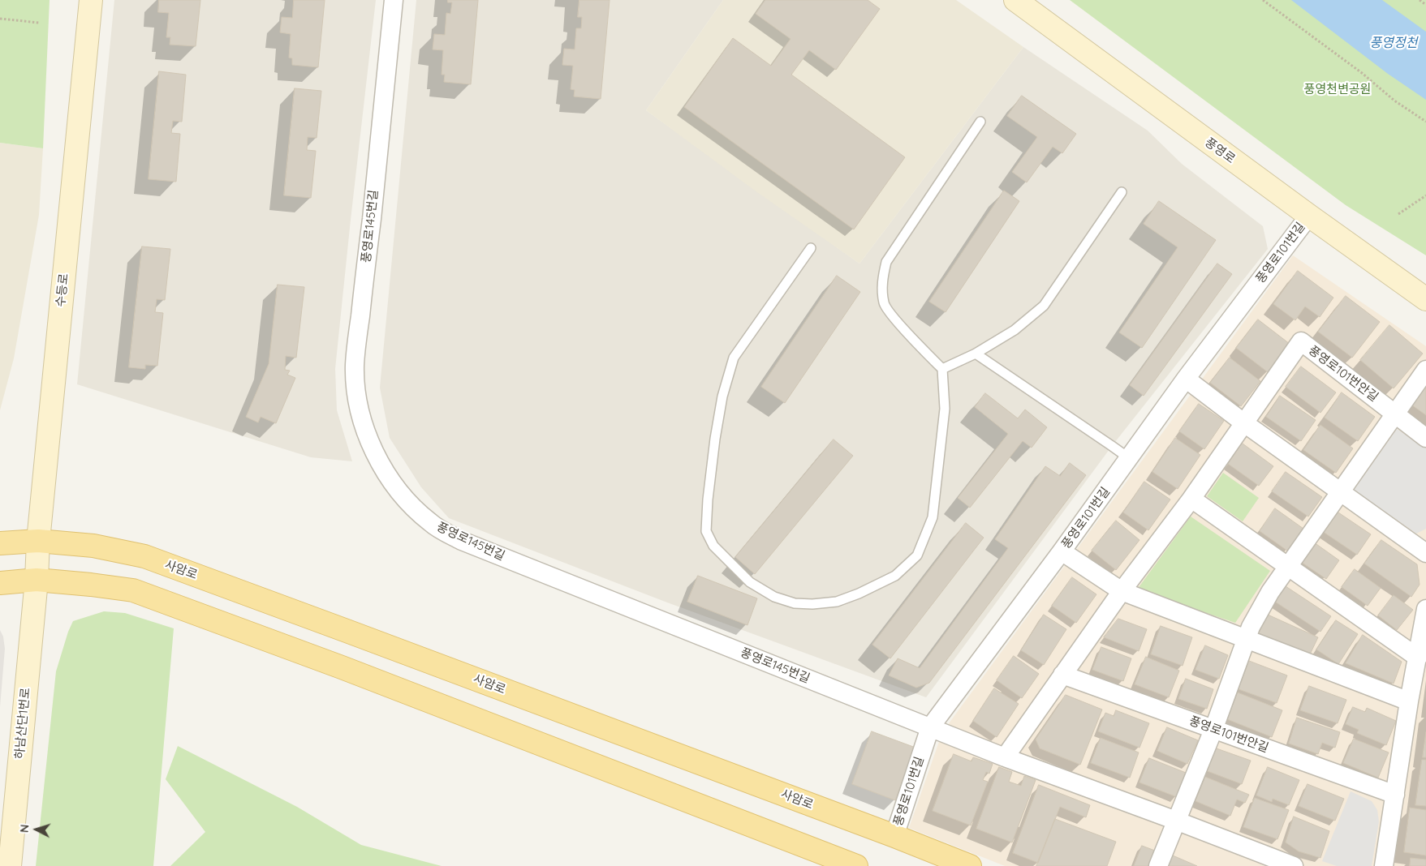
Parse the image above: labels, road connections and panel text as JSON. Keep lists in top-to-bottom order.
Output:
{
  "streets": {
    "main road": ["사암로"],
    "street": [
      "풍영로",
      "풍영로145번길",
      "풍영로101번길",
      "수등로",
      "풍영로101번안길",
      "하남산단1번로"
    ]
  },
  "crossings": [
    ["풍영로", "풍영로101번길"],
    ["풍영로145번길", "풍영로101번길"],
    ["풍영로101번길", "사암로"],
    ["수등로", "사암로"],
    ["수등로", "하남산단1번로"]
  ],
  "water": ["풍영정천"],
  "parks": ["풍영천변공원"],
  "north": "left"
}
